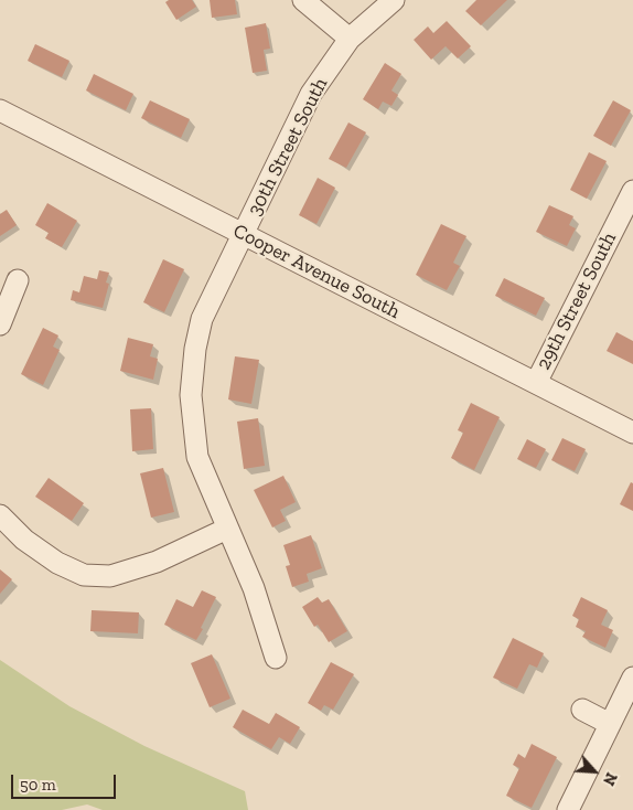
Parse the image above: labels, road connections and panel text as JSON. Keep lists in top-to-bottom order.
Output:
{
  "streets": {
    "street": ["30th Street South", "Cooper Avenue South", "29th Street South"]
  },
  "crossings": [
    ["30th Street South", "Cooper Avenue South"],
    ["Cooper Avenue South", "29th Street South"]
  ],
  "scale_bar": "50 m",
  "north": "bottom right"
}
